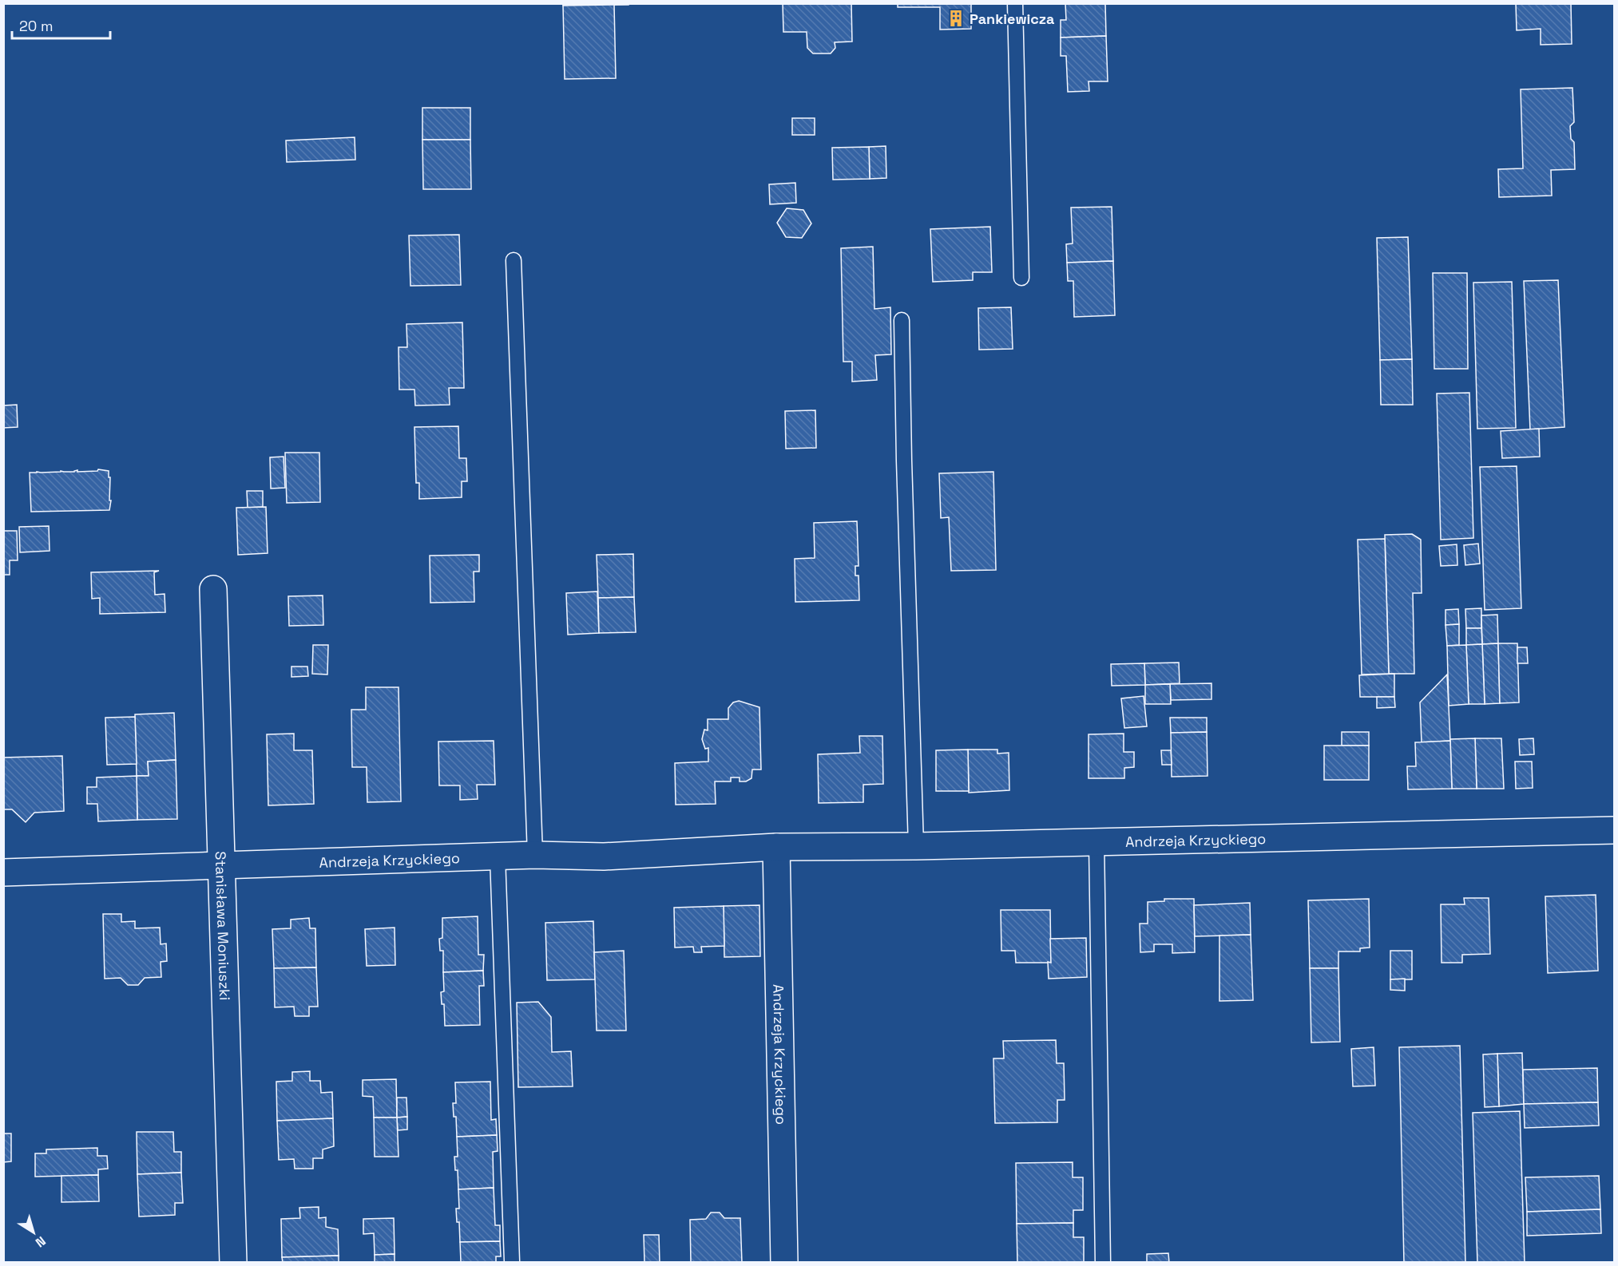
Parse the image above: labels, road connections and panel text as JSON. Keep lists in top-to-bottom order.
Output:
{
  "streets": {
    "street": ["Andrzeja Krzyckiego", "Stanisława Moniuszki"]
  },
  "crossings": [
    ["Andrzeja Krzyckiego", "Stanisława Moniuszki"]
  ],
  "places": {
    "building": ["Pankiewicza"]
  },
  "scale_bar": "20 m",
  "north": "bottom right"
}
